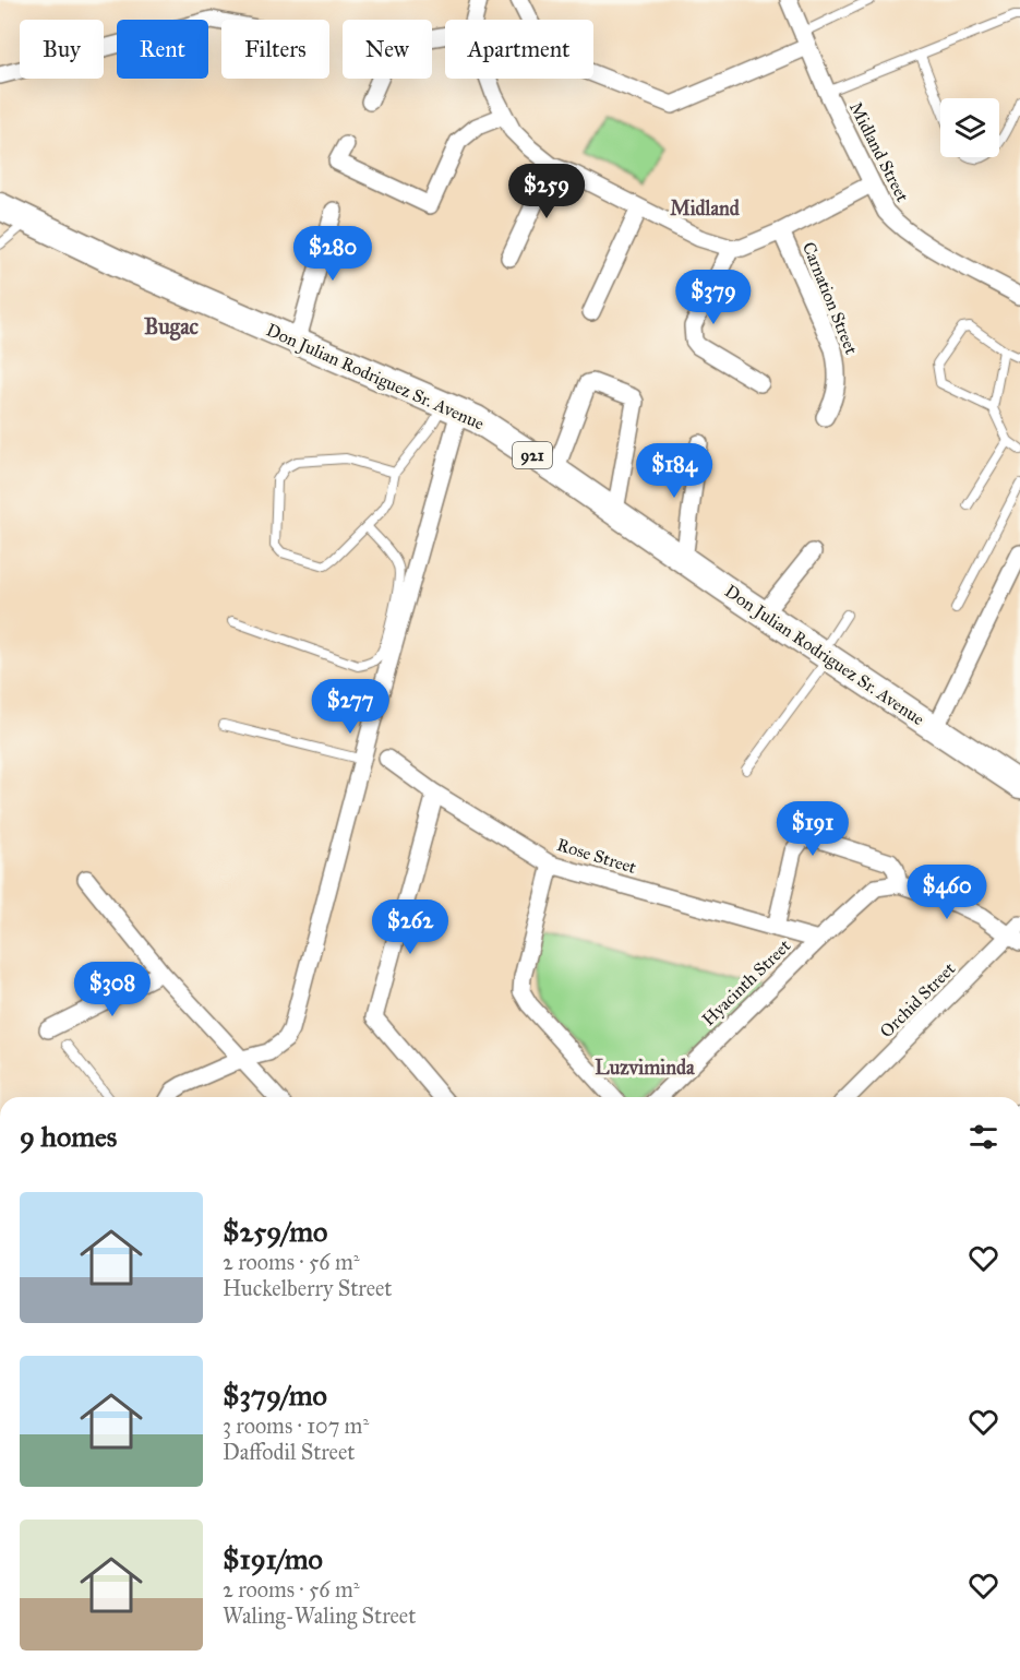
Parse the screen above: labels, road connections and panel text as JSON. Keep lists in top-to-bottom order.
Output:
{
  "streets": {
    "main road": ["Don Julian Rodriguez Sr. Avenue", "921"],
    "street": [
      "Midland Street",
      "Carnation Street",
      "Rose Street",
      "Hyacinth Street",
      "Orchid Street"
    ]
  },
  "crossings": [
    ["Rose Street", "Hyacinth Street"]
  ],
  "districts": ["Midland", "Bugac", "Luzviminda"],
  "page": {
    "chip": [
      "Buy",
      "Rent",
      "Filters",
      "New",
      "Apartment"
    ],
    "price": [
      "$259",
      "$280",
      "$379",
      "$184",
      "$277",
      "$191",
      "$460",
      "$262",
      "$308"
    ],
    "heading": "9 homes",
    "list": [
      {
        "name": "$259/mo",
        "note": "2 rooms · 56 m² · Huckelberry Street"
      },
      {
        "name": "$379/mo",
        "note": "3 rooms · 107 m² · Daffodil Street"
      },
      {
        "name": "$191/mo",
        "note": "2 rooms · 56 m² · Waling-Waling Street"
      }
    ]
  }
}
